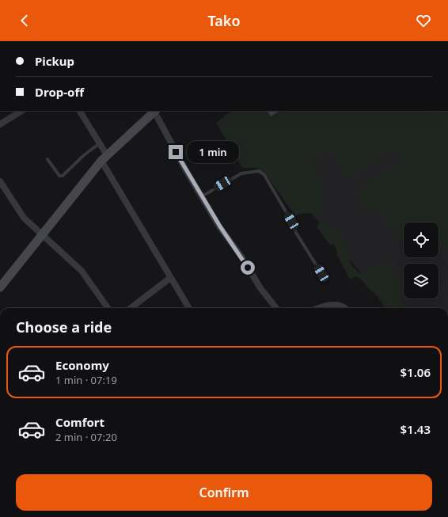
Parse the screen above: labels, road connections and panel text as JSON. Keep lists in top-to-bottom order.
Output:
{
  "page": {
    "header": "Tako",
    "banner": ["Pickup", "Drop-off"],
    "bubble": "1 min",
    "heading": "Choose a ride",
    "list": [
      {
        "name": "Economy",
        "note": "1 min · 07:19",
        "value": "$1.06"
      },
      {
        "name": "Comfort",
        "note": "2 min · 07:20",
        "value": "$1.43"
      }
    ],
    "buttons": "Confirm"
  }
}
